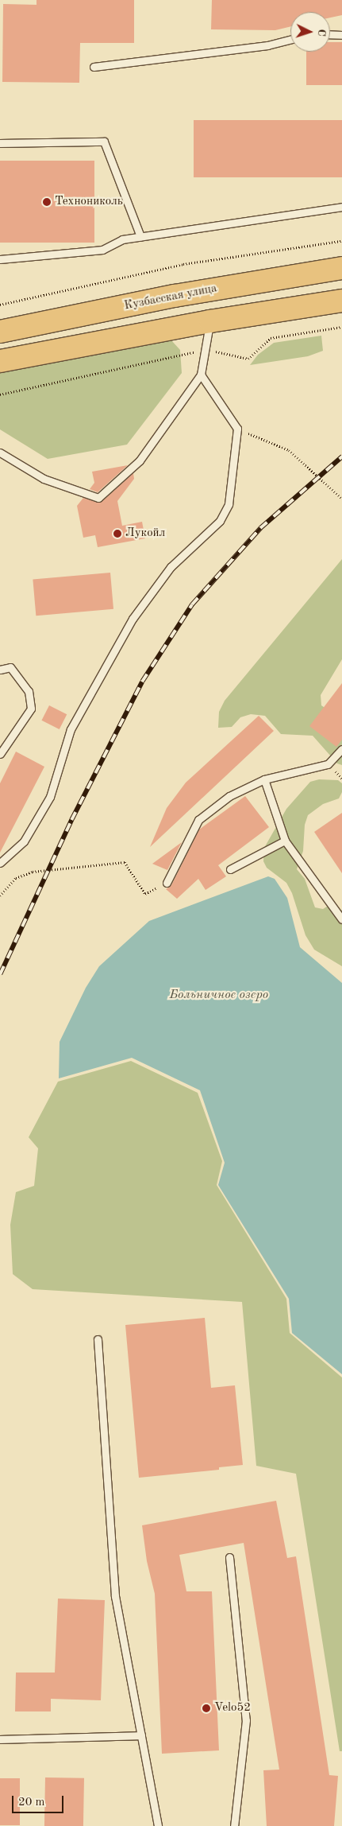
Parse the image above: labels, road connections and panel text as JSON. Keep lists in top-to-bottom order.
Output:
{
  "streets": {
    "main road": ["Кузбасская улица"]
  },
  "water": ["Больничное озеро"],
  "places": ["Технониколь", "Лукойл", "Velo52"],
  "scale_bar": "20 m",
  "north": "right"
}
